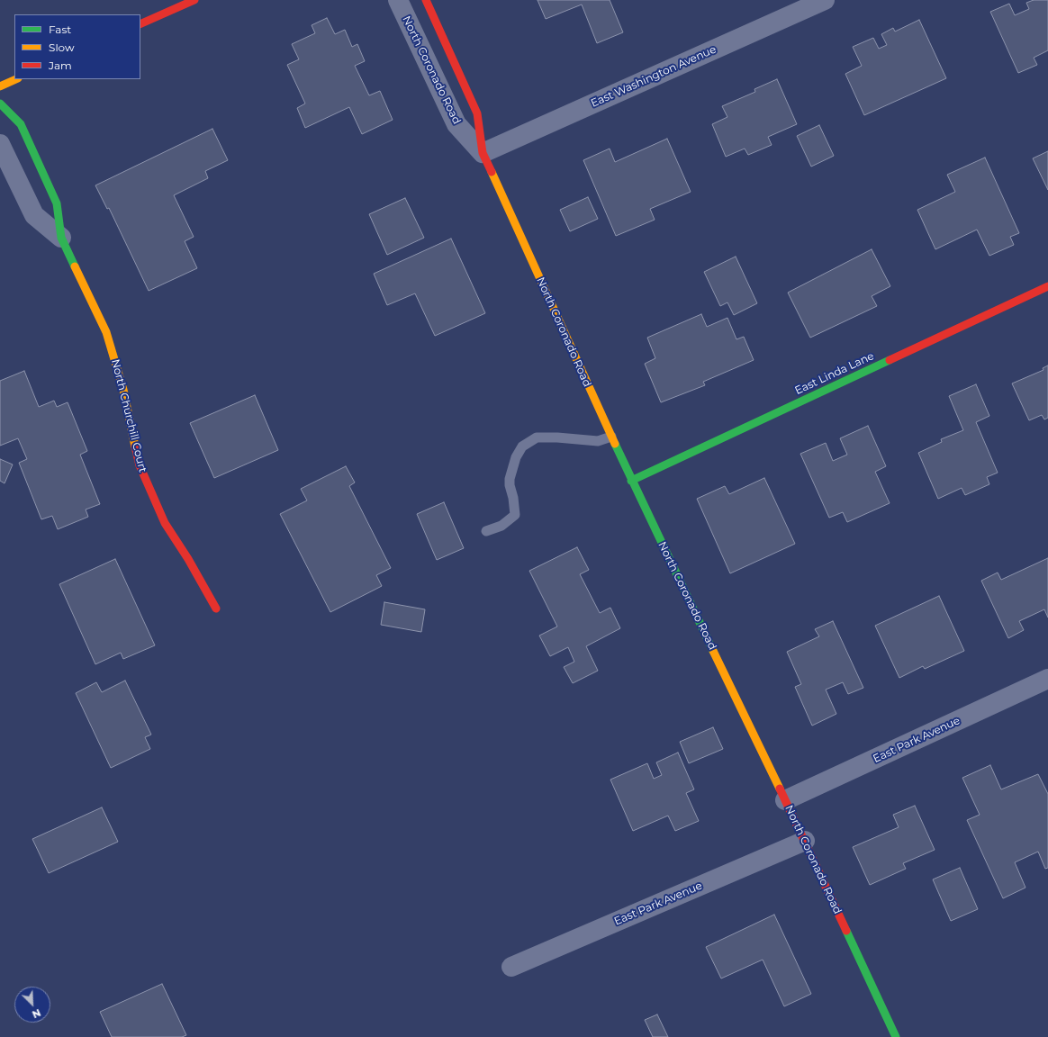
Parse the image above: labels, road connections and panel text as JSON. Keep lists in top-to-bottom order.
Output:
{
  "streets": {
    "street": [
      "North Coronado Road",
      "East Washington Avenue",
      "East Linda Lane",
      "North Churchill Court",
      "East Park Avenue"
    ]
  },
  "crossings": [
    ["North Coronado Road", "East Washington Avenue"],
    ["North Coronado Road", "East Linda Lane"],
    ["North Coronado Road", "East Park Avenue"]
  ],
  "legend": ["Fast", "Slow", "Jam"],
  "north": "bottom right"
}
